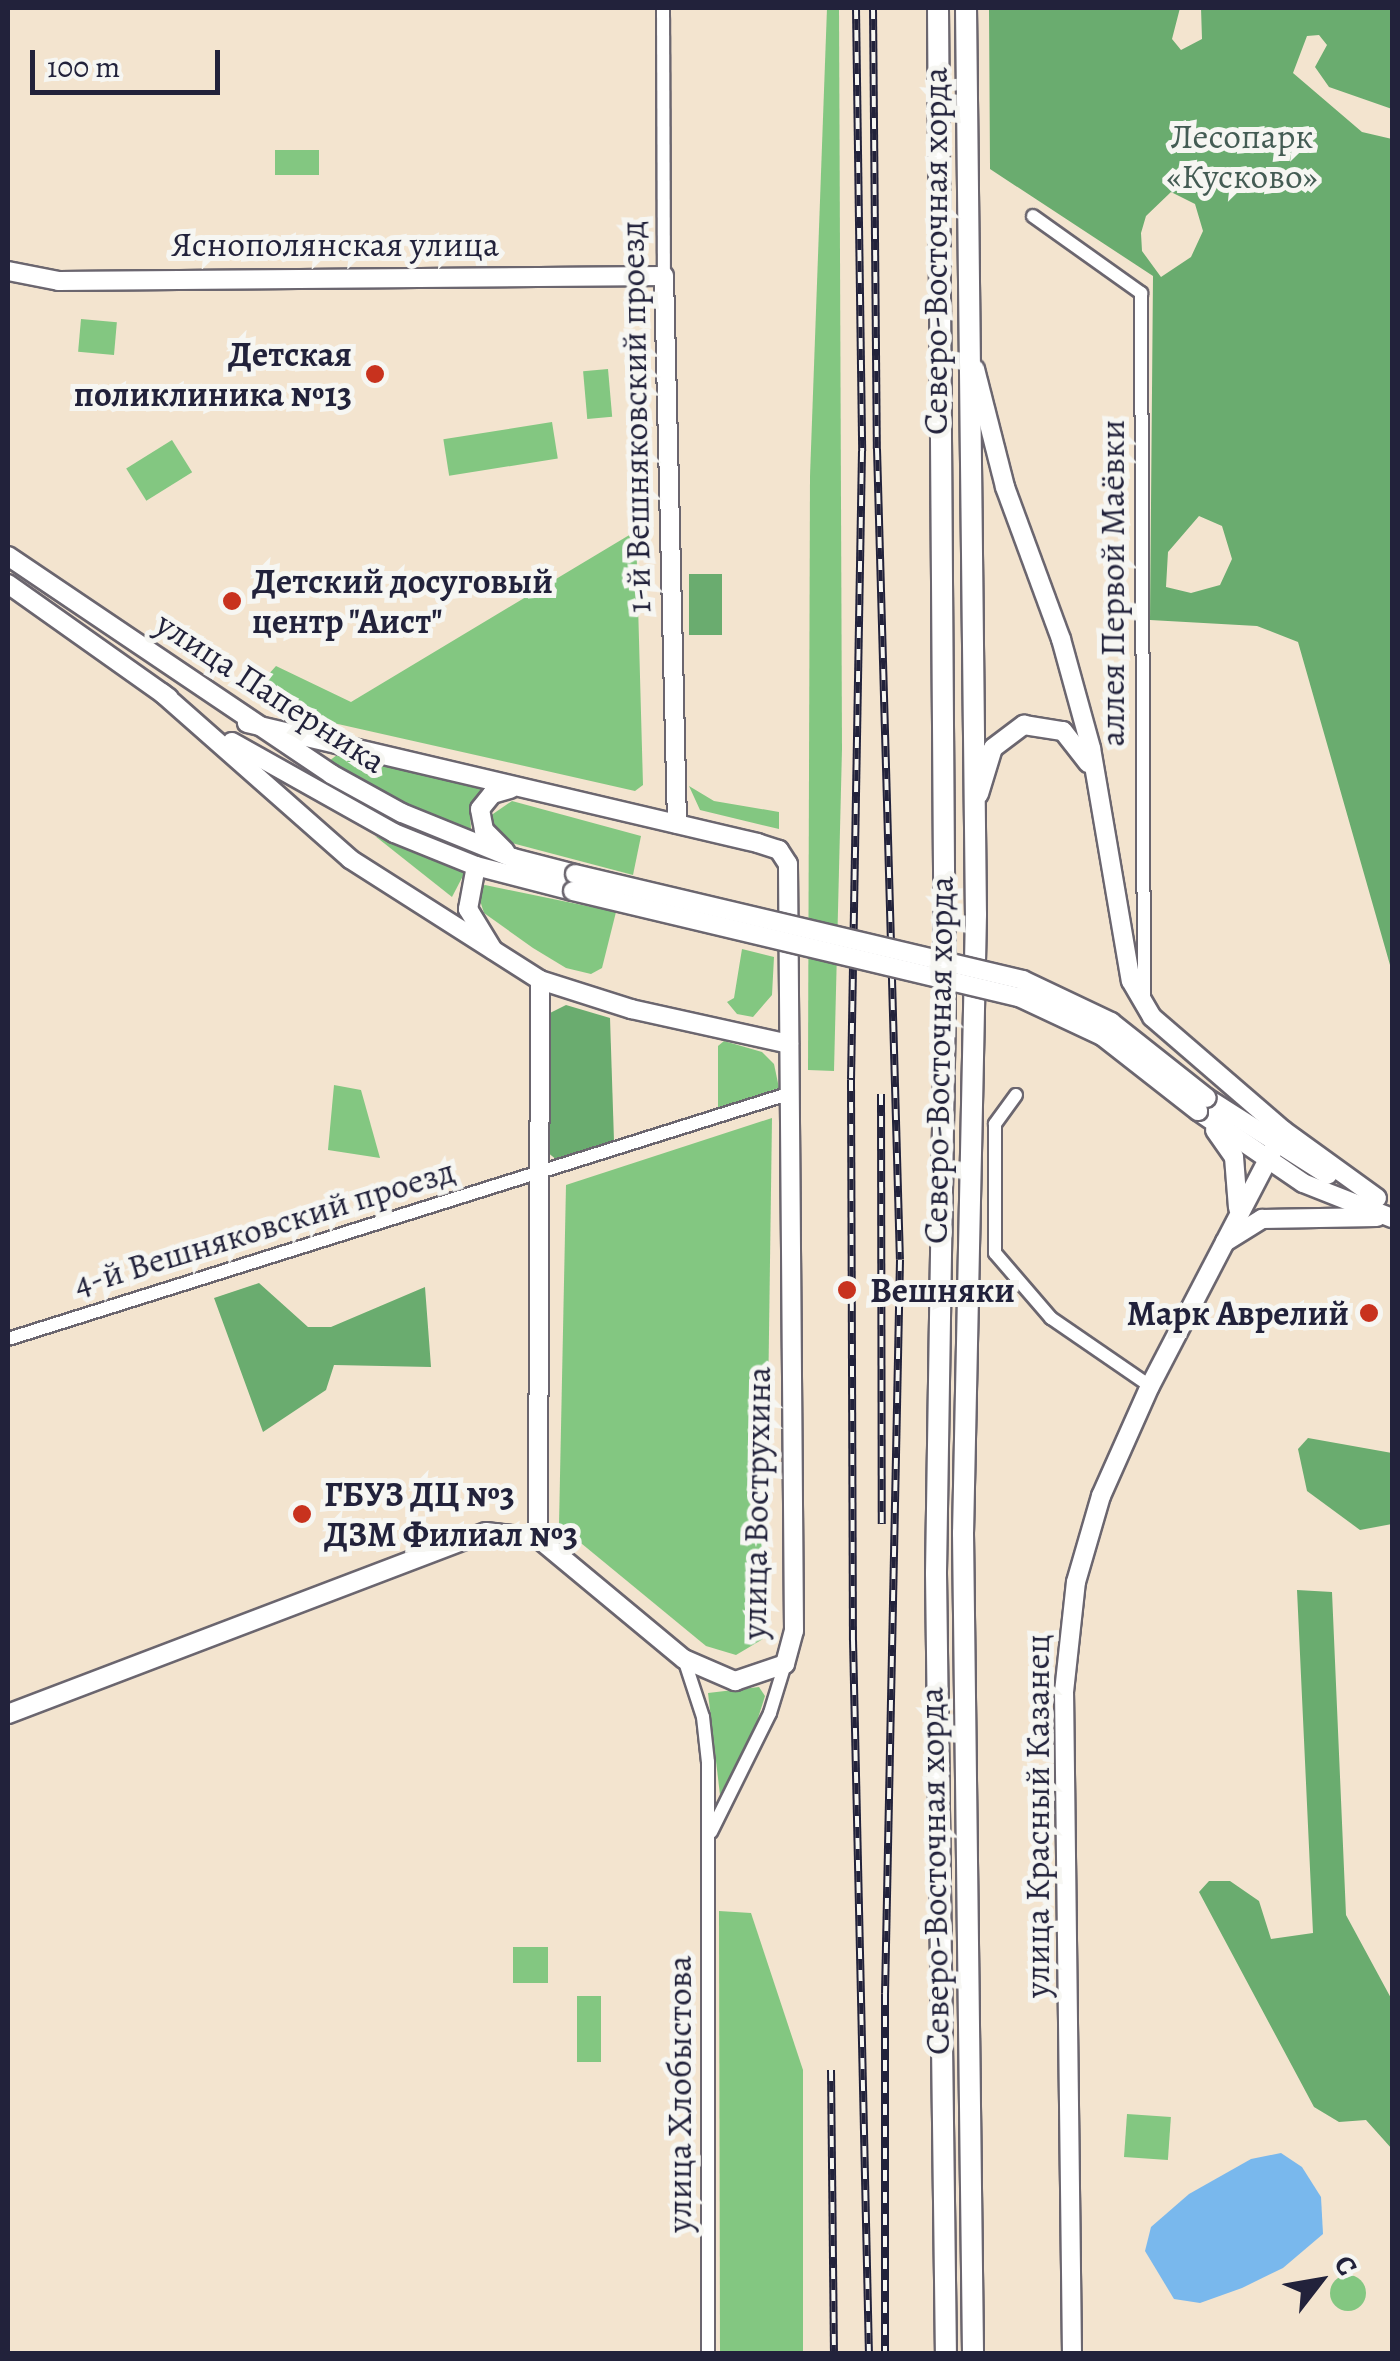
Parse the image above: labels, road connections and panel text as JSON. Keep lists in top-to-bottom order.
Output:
{
  "streets": {
    "main road": ["Северо-Восточная хорда"],
    "street": [
      "Яснополянская улица",
      "1-й Вешняковский проезд",
      "аллея Первой Маёвки",
      "улица Паперника",
      "4-й Вешняковский проезд",
      "улица Вострухина",
      "улица Красный Казанец",
      "улица Хлобыстова"
    ]
  },
  "crossings": [
    ["Яснополянская улица", "1-й Вешняковский проезд"],
    ["1-й Вешняковский проезд", "улица Вострухина"],
    ["улица Паперника", "улица Вострухина"],
    ["4-й Вешняковский проезд", "улица Вострухина"],
    ["улица Вострухина", "улица Хлобыстова"]
  ],
  "parks": ["Лесопарк «Кусково»"],
  "places": [
    "Детская поликлиника №13",
    "Детский досуговый центр \"Аист\"",
    "Вешняки",
    "Марк Аврелий",
    "ГБУЗ ДЦ №3 ДЗМ Филиал №3"
  ],
  "scale_bar": "100 m",
  "north": "top right"
}
